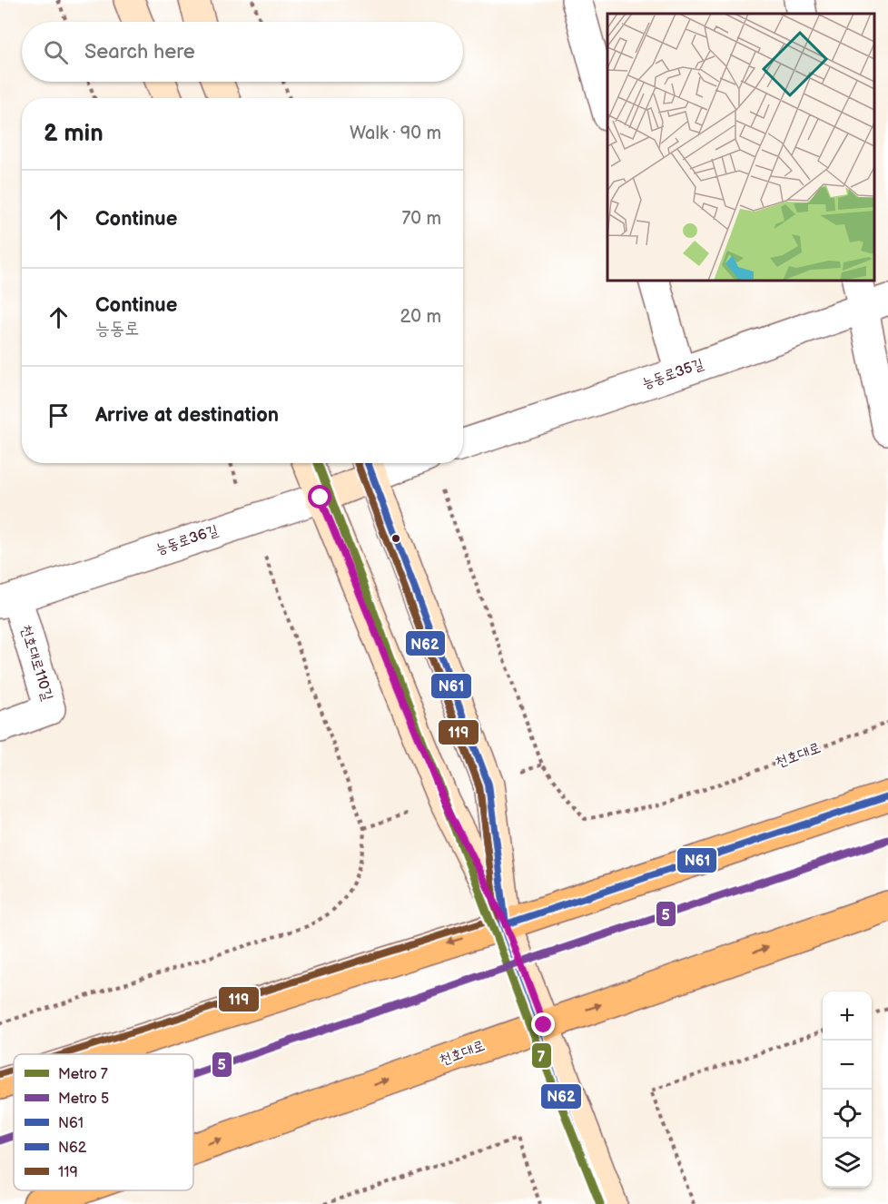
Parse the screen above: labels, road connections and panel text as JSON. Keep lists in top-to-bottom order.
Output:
{
  "streets": {
    "main road": ["능동로36길", "천호대로"],
    "street": ["능동로35길", "천호대로110길"]
  },
  "crossings": [
    ["능동로36길", "천호대로110길"]
  ],
  "one_way": ["천호대로"],
  "lines": [
    "metro line 7",
    "transit line N61",
    "transit line N62",
    "transit line 119",
    "metro line 5"
  ],
  "legend": [
    "Metro 7",
    "Metro 5",
    "N61",
    "N62",
    "119"
  ],
  "page": {
    "search": "Search here",
    "heading": ["2 min", "Walk · 90 m"],
    "list": [
      ["Continue", "70 m"],
      ["Continue", "능동로", "20 m"],
      "Arrive at destination"
    ],
    "map_buttons": ["+", "−"]
  }
}
